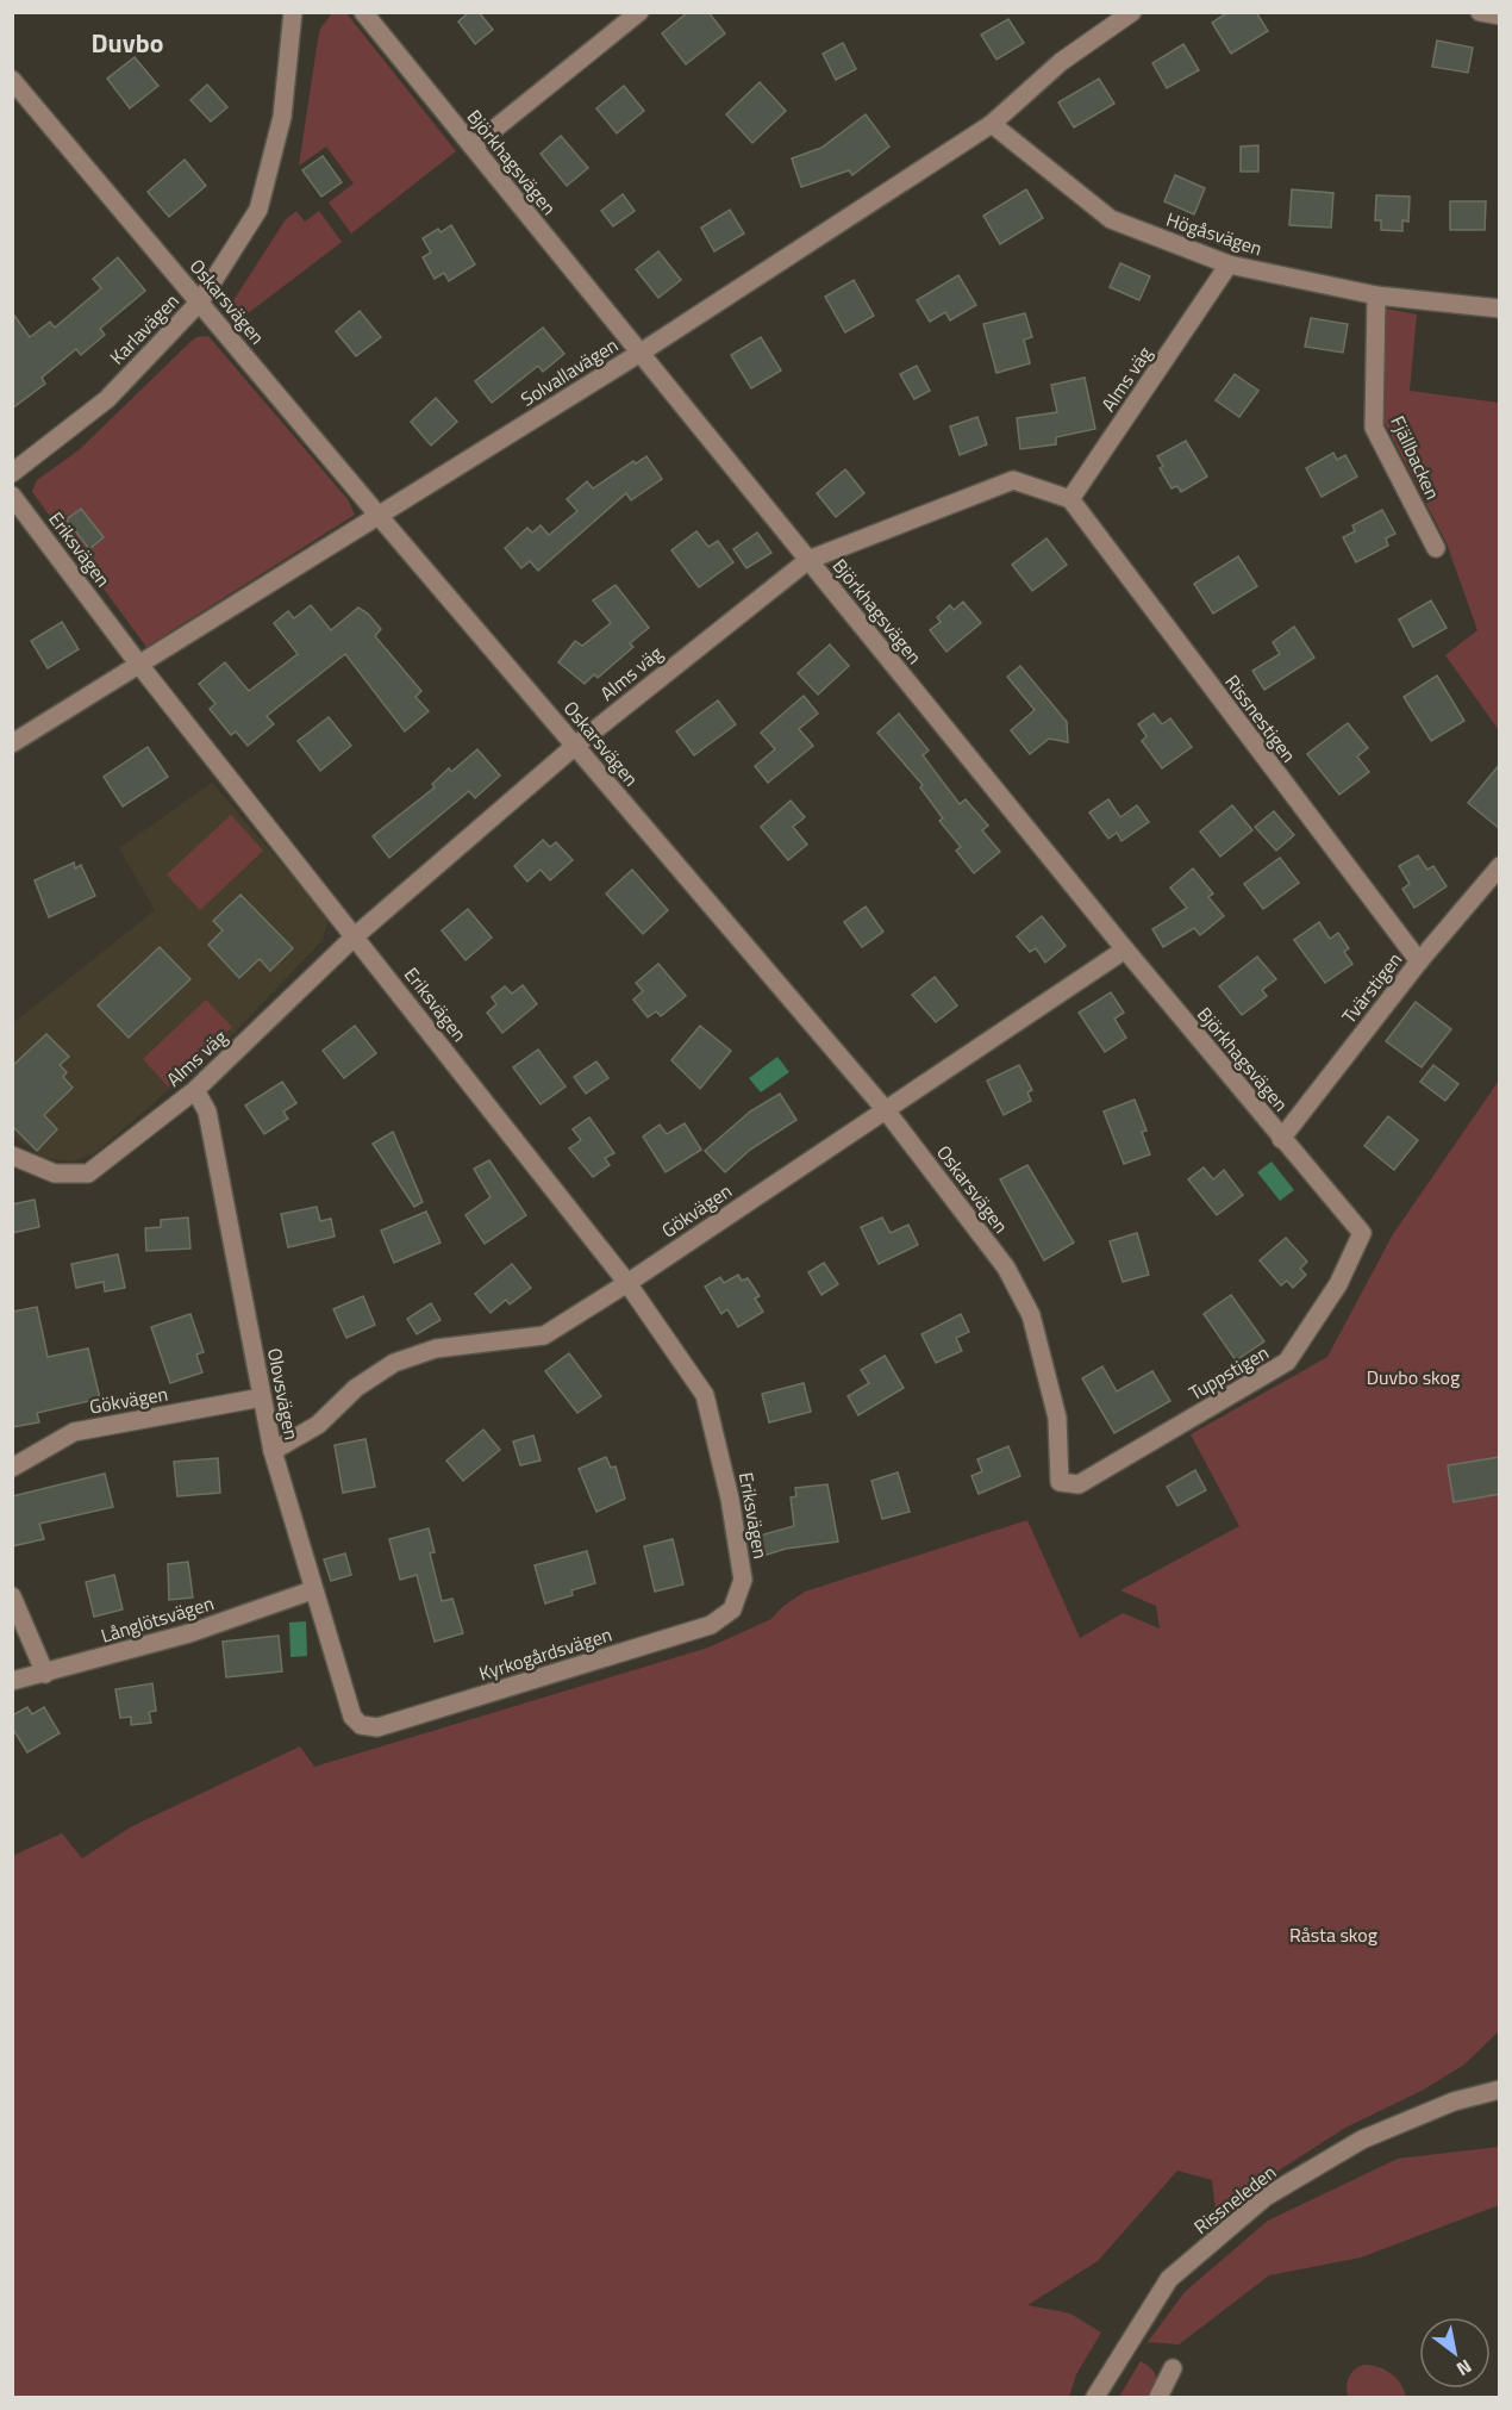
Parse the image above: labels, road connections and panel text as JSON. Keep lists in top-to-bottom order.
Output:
{
  "streets": {
    "street": [
      "Björkhagsvägen",
      "Högåsvägen",
      "Oskarsvägen",
      "Karlavägen",
      "Solvallavägen",
      "Alms väg",
      "Fjällbacken",
      "Eriksvägen",
      "Rissnestigen",
      "Tvärstigen",
      "Gökvägen",
      "Tuppstigen",
      "Olovsvägen",
      "Långlötsvägen",
      "Kyrkogårdsvägen",
      "Rissneleden"
    ]
  },
  "crossings": [
    ["Björkhagsvägen", "Solvallavägen"],
    ["Björkhagsvägen", "Alms väg"],
    ["Björkhagsvägen", "Tvärstigen"],
    ["Björkhagsvägen", "Gökvägen"],
    ["Björkhagsvägen", "Tuppstigen"],
    ["Högåsvägen", "Solvallavägen"],
    ["Högåsvägen", "Alms väg"],
    ["Högåsvägen", "Fjällbacken"],
    ["Oskarsvägen", "Karlavägen"],
    ["Oskarsvägen", "Solvallavägen"],
    ["Oskarsvägen", "Alms väg"],
    ["Oskarsvägen", "Gökvägen"],
    ["Oskarsvägen", "Tuppstigen"],
    ["Solvallavägen", "Eriksvägen"],
    ["Alms väg", "Eriksvägen"],
    ["Alms väg", "Rissnestigen"],
    ["Alms väg", "Olovsvägen"],
    ["Eriksvägen", "Gökvägen"],
    ["Eriksvägen", "Kyrkogårdsvägen"],
    ["Rissnestigen", "Tvärstigen"],
    ["Gökvägen", "Olovsvägen"],
    ["Olovsvägen", "Långlötsvägen"],
    ["Olovsvägen", "Kyrkogårdsvägen"]
  ],
  "districts": ["Duvbo"],
  "parks": ["Duvbo skog", "Råsta skog"],
  "north": "bottom right"
}
